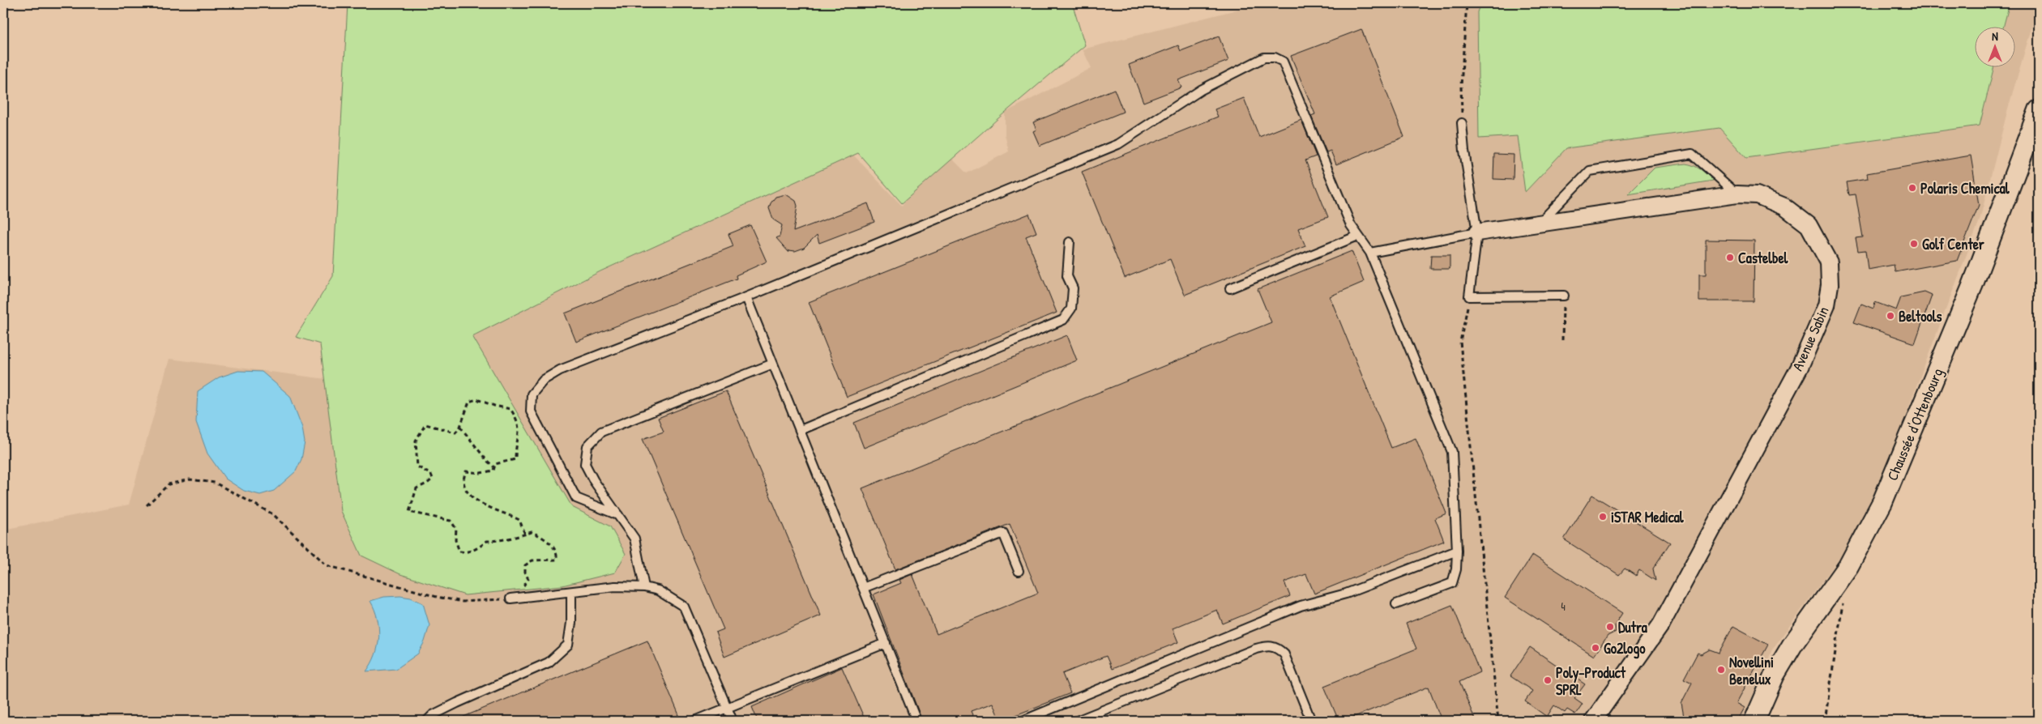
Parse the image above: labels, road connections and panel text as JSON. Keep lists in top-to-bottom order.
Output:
{
  "streets": {
    "street": ["Avenue Sabin", "Chaussée d'Ottenbourg"]
  },
  "places": [
    "Polaris Chemical",
    "Golf Center",
    "Castelbel",
    "Beltools",
    "iSTAR Medical",
    "Dutra",
    "Go2logo",
    "Novellini Benelux",
    "Poly-Product SPRL"
  ],
  "house_numbers": ["4"],
  "north": "top"
}
